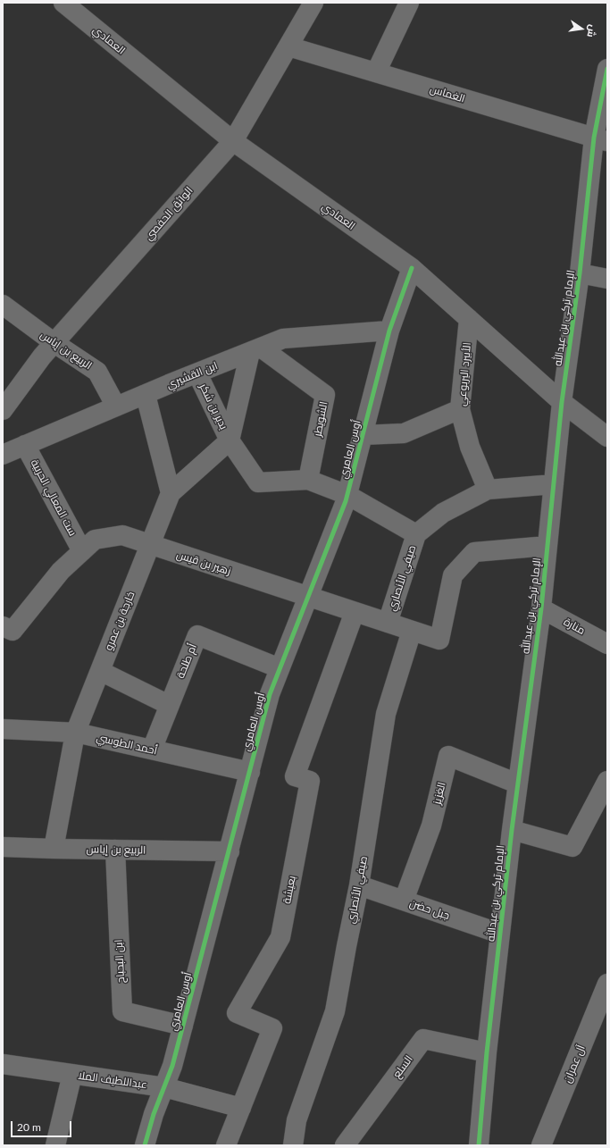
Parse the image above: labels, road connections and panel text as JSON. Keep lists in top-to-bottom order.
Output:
{
  "streets": {
    "street": [
      "العمادي",
      "الغماس",
      "الواثق الحفصي",
      "الإمام تركي بن عبدالله",
      "الربيع بن إياس",
      "الأبيرد اليربوعي",
      "ابن القشيري",
      "بدير بن شكر",
      "الشويطر",
      "أوس العامري",
      "ست المعالي الحربية",
      "زهير بن قيس",
      "صيفي الأنصاري",
      "خارجة بن عمرو",
      "منارة",
      "أم طلحة",
      "أحمد الطوسي",
      "الغزيز",
      "بعيشة",
      "جبل حضن",
      "ابن البحباح",
      "آل عمران",
      "السلع",
      "عبداللطيف الملا"
    ]
  },
  "crossings": [
    ["العمادي", "الواثق الحفصي"],
    ["العمادي", "الإمام تركي بن عبدالله"],
    ["العمادي", "الأبيرد اليربوعي"],
    ["العمادي", "أوس العامري"],
    ["الغماس", "الواثق الحفصي"],
    ["الغماس", "الإمام تركي بن عبدالله"],
    ["الواثق الحفصي", "الربيع بن إياس"],
    ["الإمام تركي بن عبدالله", "زهير بن قيس"],
    ["الإمام تركي بن عبدالله", "منارة"],
    ["الإمام تركي بن عبدالله", "الغزيز"],
    ["الإمام تركي بن عبدالله", "جبل حضن"],
    ["الإمام تركي بن عبدالله", "السلع"],
    ["الربيع بن إياس", "ابن القشيري"],
    ["الربيع بن إياس", "أوس العامري"],
    ["الربيع بن إياس", "خارجة بن عمرو"],
    ["الربيع بن إياس", "ابن البحباح"],
    ["ابن القشيري", "بدير بن شكر"],
    ["ابن القشيري", "الشويطر"],
    ["ابن القشيري", "أوس العامري"],
    ["ابن القشيري", "ست المعالي الحربية"],
    ["بدير بن شكر", "الشويطر"],
    ["أوس العامري", "زهير بن قيس"],
    ["أوس العامري", "أم طلحة"],
    ["أوس العامري", "أحمد الطوسي"],
    ["أوس العامري", "ابن البحباح"],
    ["أوس العامري", "عبداللطيف الملا"],
    ["ست المعالي الحربية", "زهير بن قيس"],
    ["زهير بن قيس", "صيفي الأنصاري"],
    ["زهير بن قيس", "خارجة بن عمرو"],
    ["زهير بن قيس", "بعيشة"],
    ["صيفي الأنصاري", "جبل حضن"],
    ["خارجة بن عمرو", "أحمد الطوسي"],
    ["أم طلحة", "أحمد الطوسي"],
    ["الغزيز", "جبل حضن"],
    ["بعيشة", "عبداللطيف الملا"]
  ],
  "scale_bar": "20 m",
  "north": "right"
}
